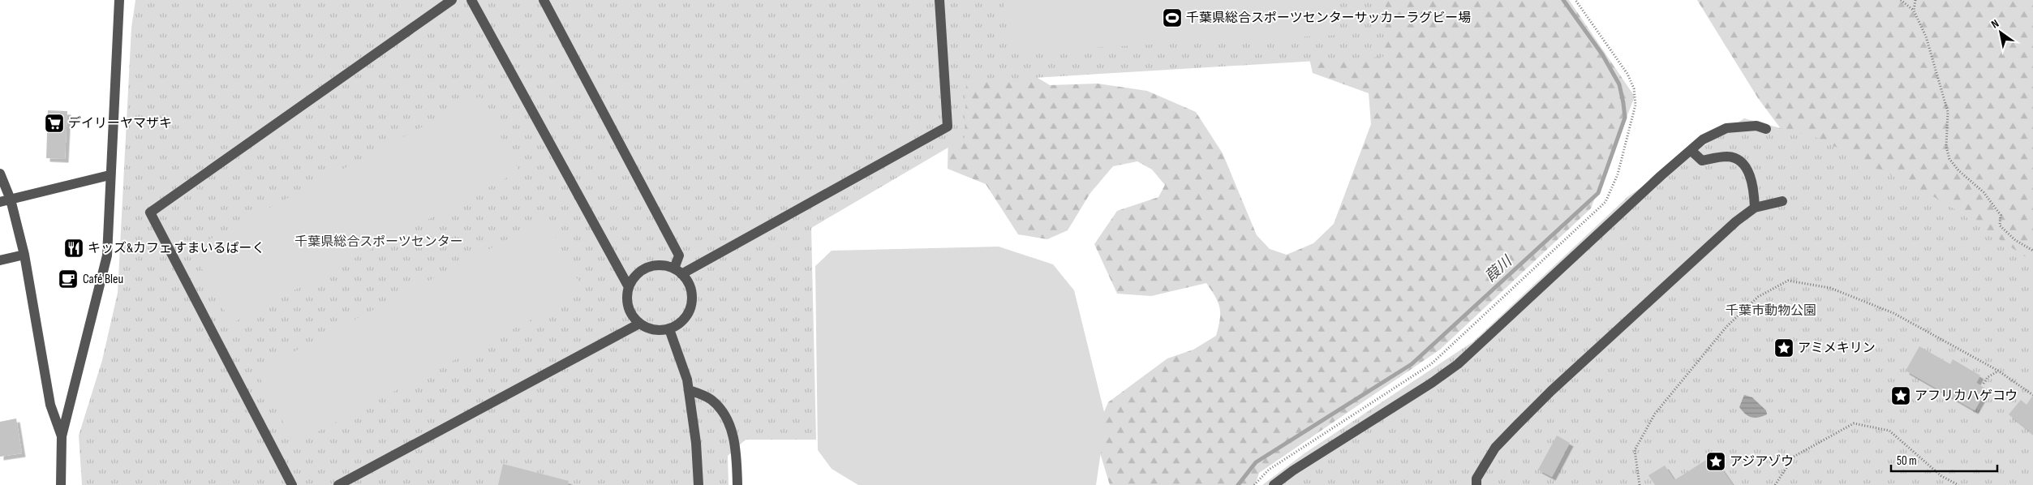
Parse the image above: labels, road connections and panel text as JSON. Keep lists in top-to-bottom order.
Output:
{
  "water": ["葭川"],
  "parks": ["千葉県総合スポーツセンター", "千葉市動物公園"],
  "places": {
    "sports": ["千葉県総合スポーツセンターサッカーラグビー場"],
    "supermarket": ["デイリーヤマザキ"],
    "restaurant": ["キッズ&カフェ すまいるぱーく"],
    "cafe": ["Café Bleu"],
    "place": ["アミメキリン", "アフリカハゲコウ", "アジアゾウ"]
  },
  "scale_bar": "50 m",
  "north": "top left"
}
